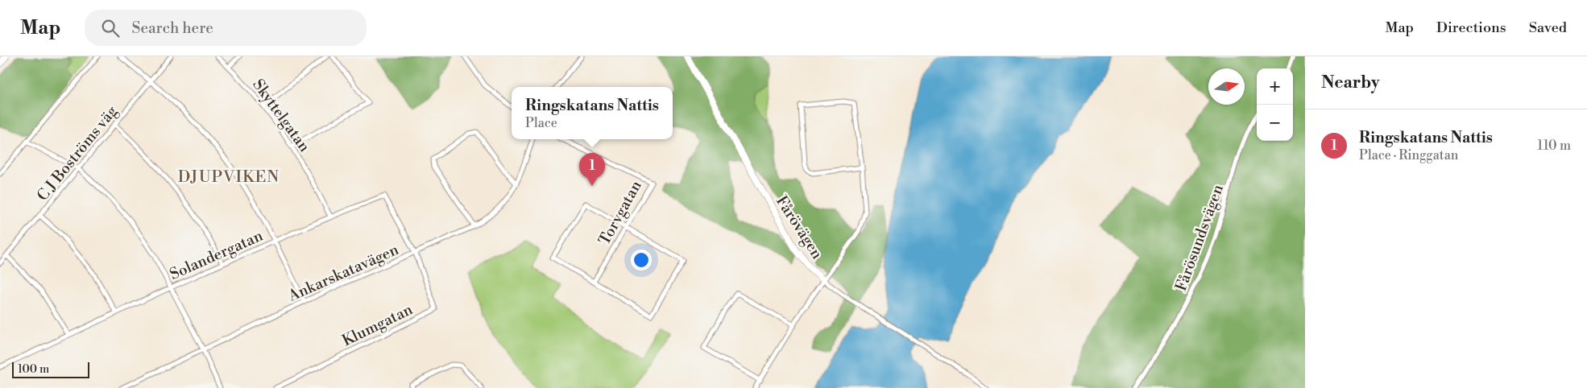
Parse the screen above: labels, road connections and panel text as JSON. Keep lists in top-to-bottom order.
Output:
{
  "streets": {
    "street": [
      "Skyttelgatan",
      "C J Boströms väg",
      "Torvgatan",
      "Fårövägen",
      "Fårösundsvägen",
      "Solandergatan",
      "Ankarskatavägen",
      "Klumgatan"
    ]
  },
  "crossings": [
    ["Skyttelgatan", "Solandergatan"],
    ["Solandergatan", "Ankarskatavägen"],
    ["Solandergatan", "Klumgatan"],
    ["Ankarskatavägen", "Klumgatan"]
  ],
  "districts": ["DJUPVIKEN"],
  "scale_bar": "100 m",
  "north": "right",
  "page": {
    "header": "Map",
    "search": "Search here",
    "nav": ["Map", "Directions", "Saved"],
    "heading": "Nearby",
    "map_buttons": ["+", "−"],
    "popup": ["Ringskatans Nattis", "Place"],
    "list": [
      {
        "mark": "1",
        "name": "Ringskatans Nattis",
        "note": "Place · Ringgatan",
        "value": "110 m"
      }
    ],
    "pins": "1",
    "scale": "100 m"
  }
}
